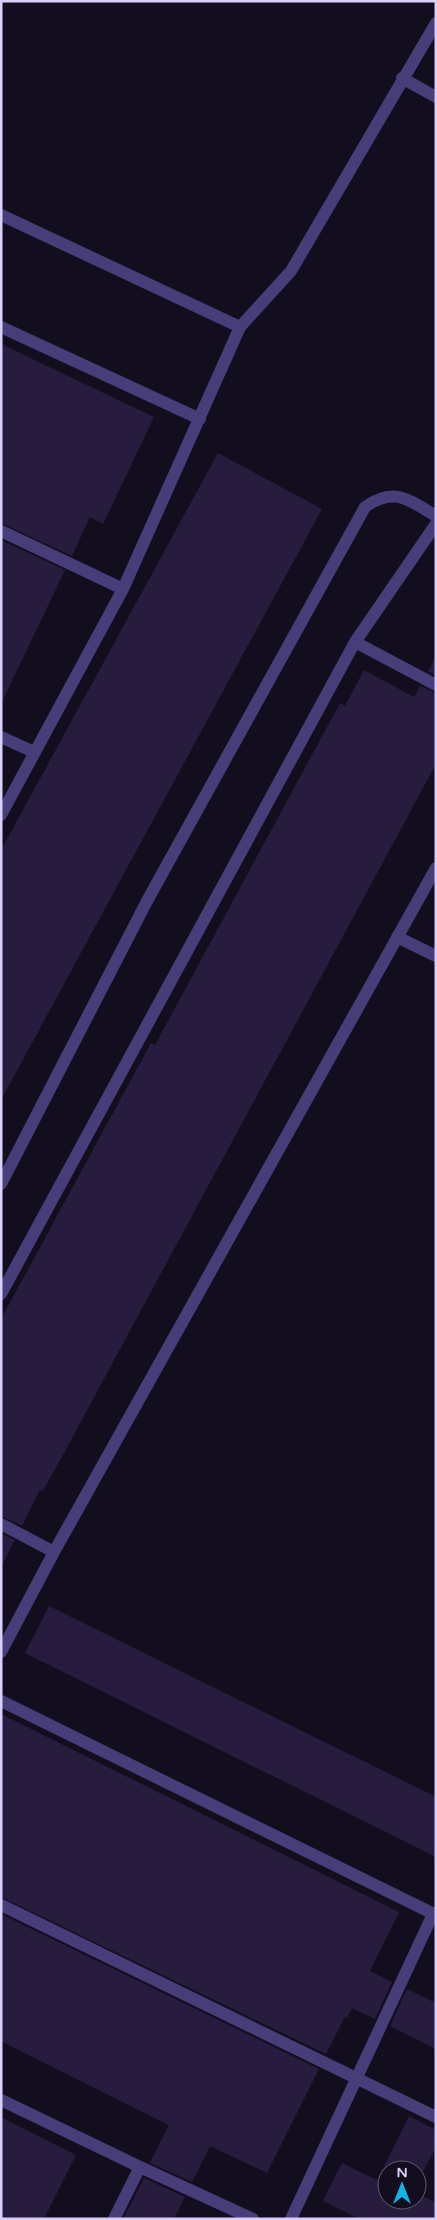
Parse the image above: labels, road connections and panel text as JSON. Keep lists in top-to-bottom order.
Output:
{
  "north": "top"
}
